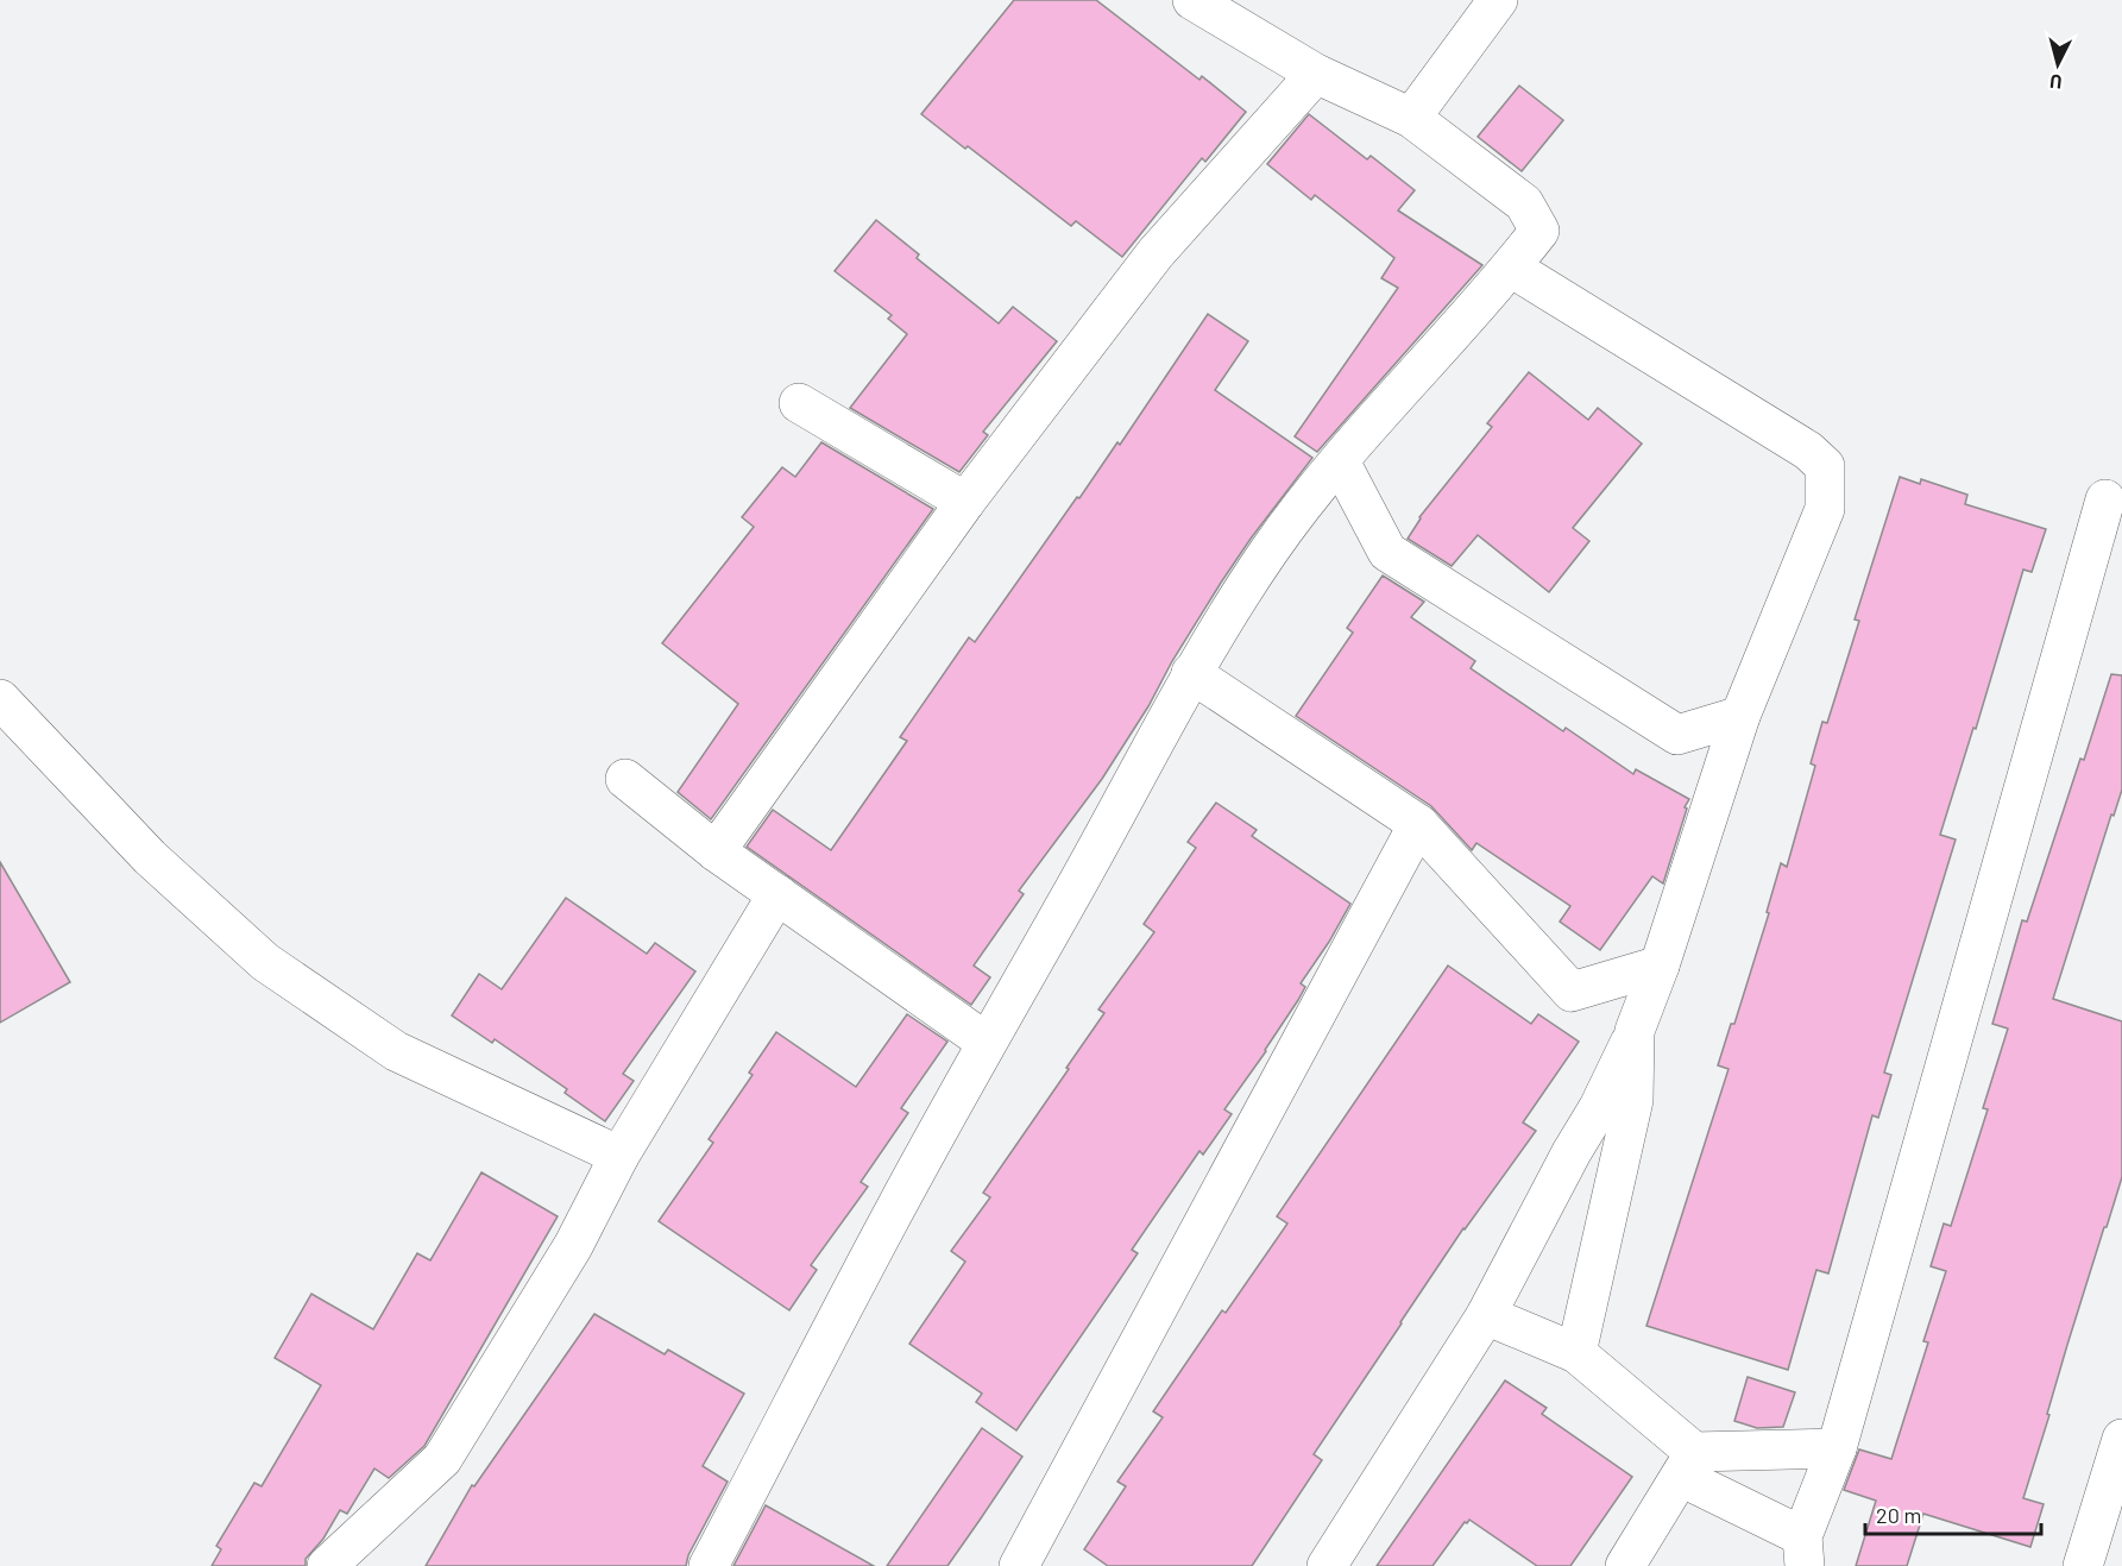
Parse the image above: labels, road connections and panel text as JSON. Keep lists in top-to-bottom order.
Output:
{
  "scale_bar": "20 m",
  "north": "bottom"
}
